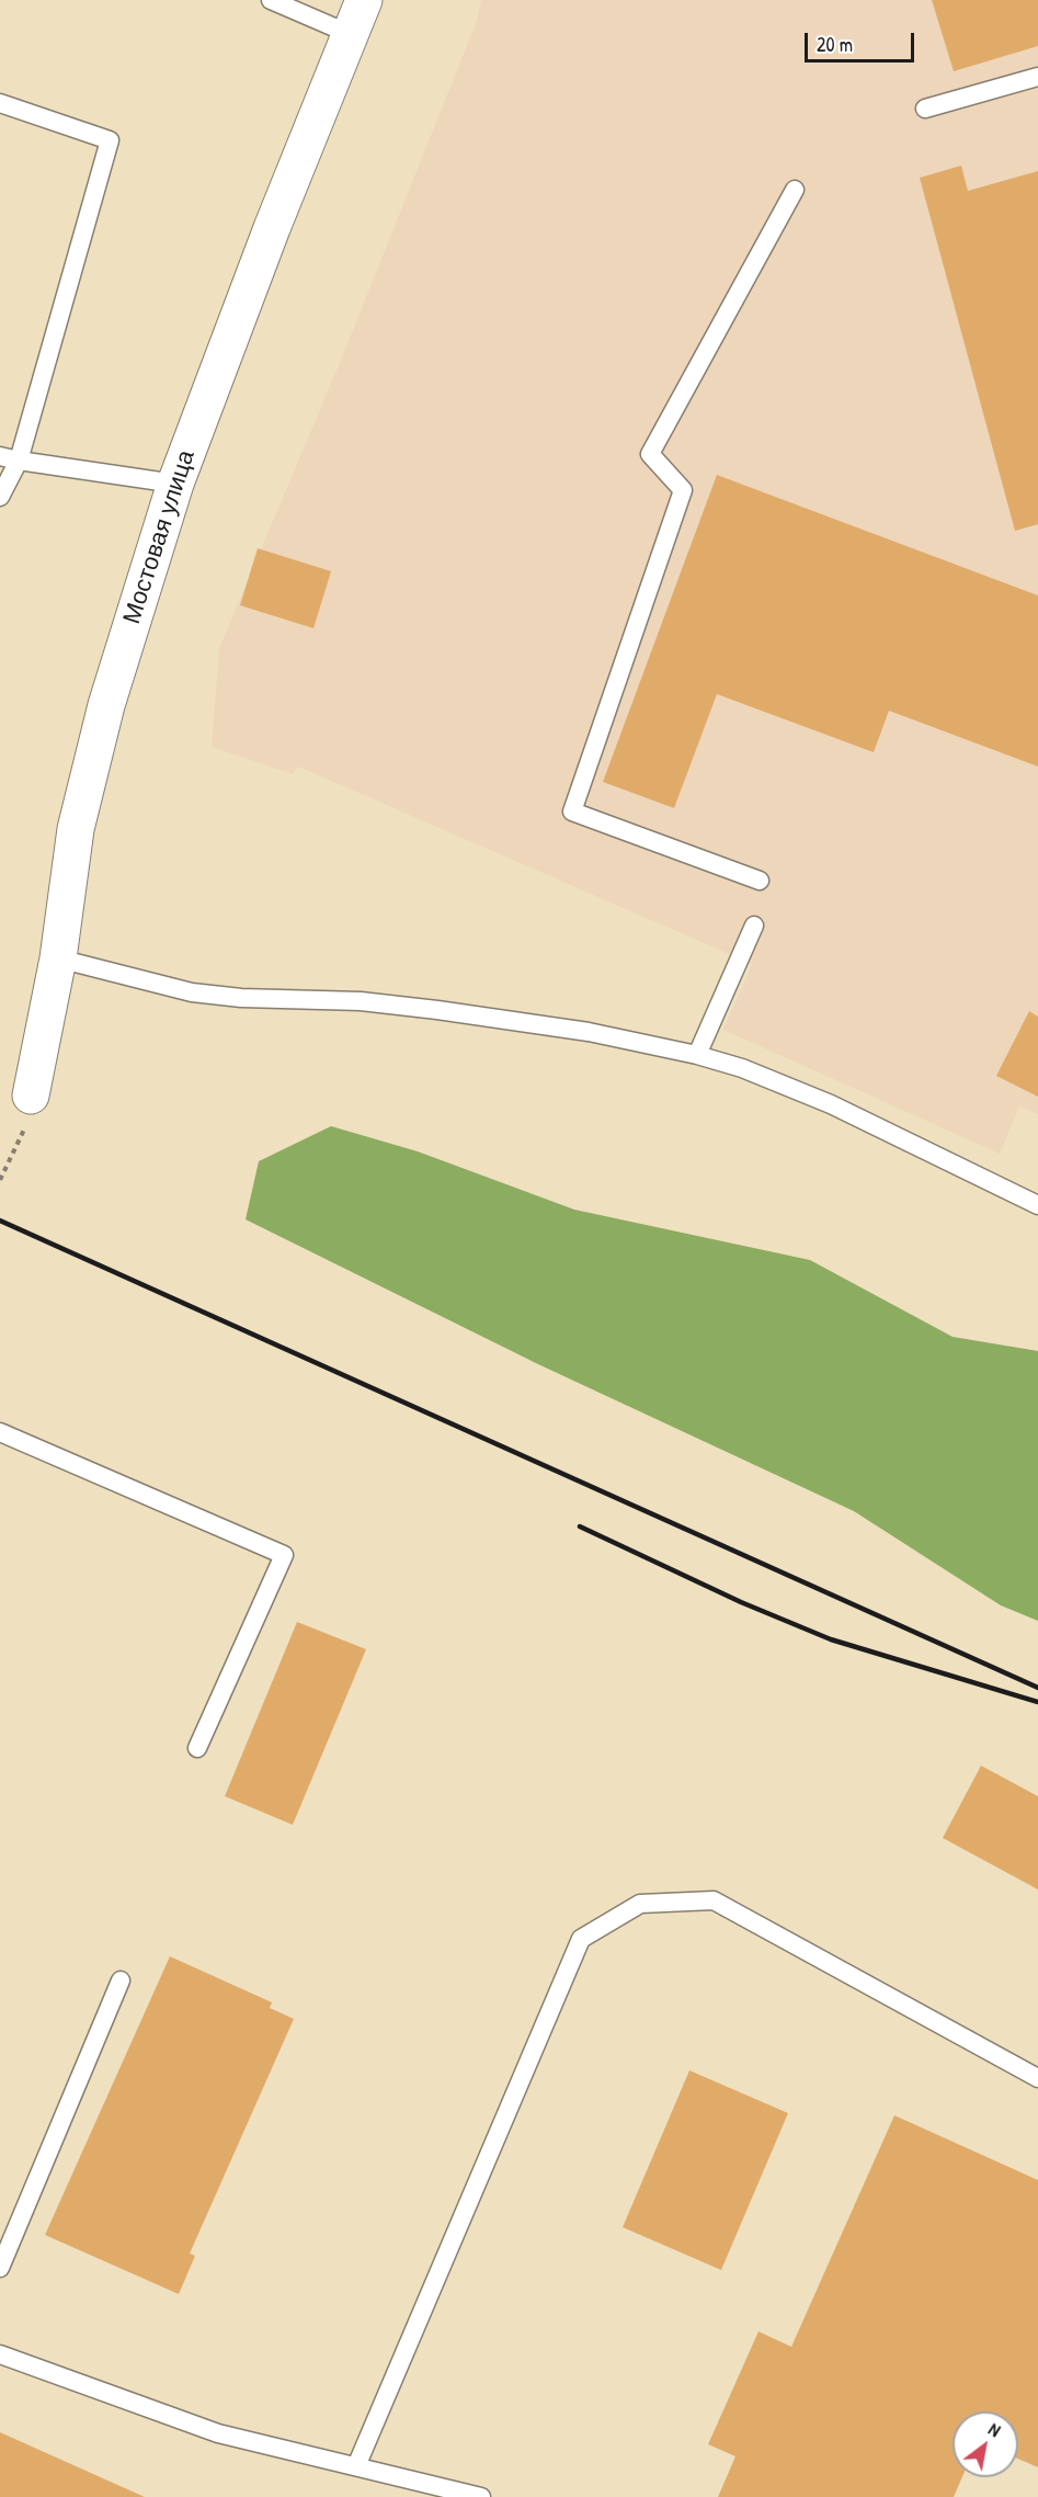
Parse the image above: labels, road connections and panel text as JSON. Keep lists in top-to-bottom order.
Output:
{
  "streets": {
    "street": ["Мостовая улица"]
  },
  "scale_bar": "20 m",
  "north": "top right"
}
